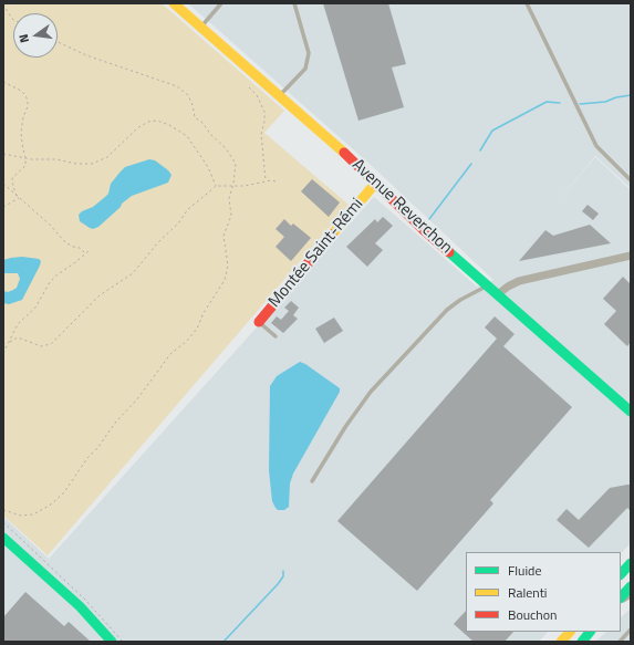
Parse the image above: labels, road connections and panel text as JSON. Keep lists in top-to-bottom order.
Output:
{
  "streets": {
    "street": ["Avenue Reverchon", "Montée Saint-Rémi"]
  },
  "crossings": [
    ["Avenue Reverchon", "Montée Saint-Rémi"]
  ],
  "legend": ["Fluide", "Ralenti", "Bouchon"],
  "north": "left"
}
